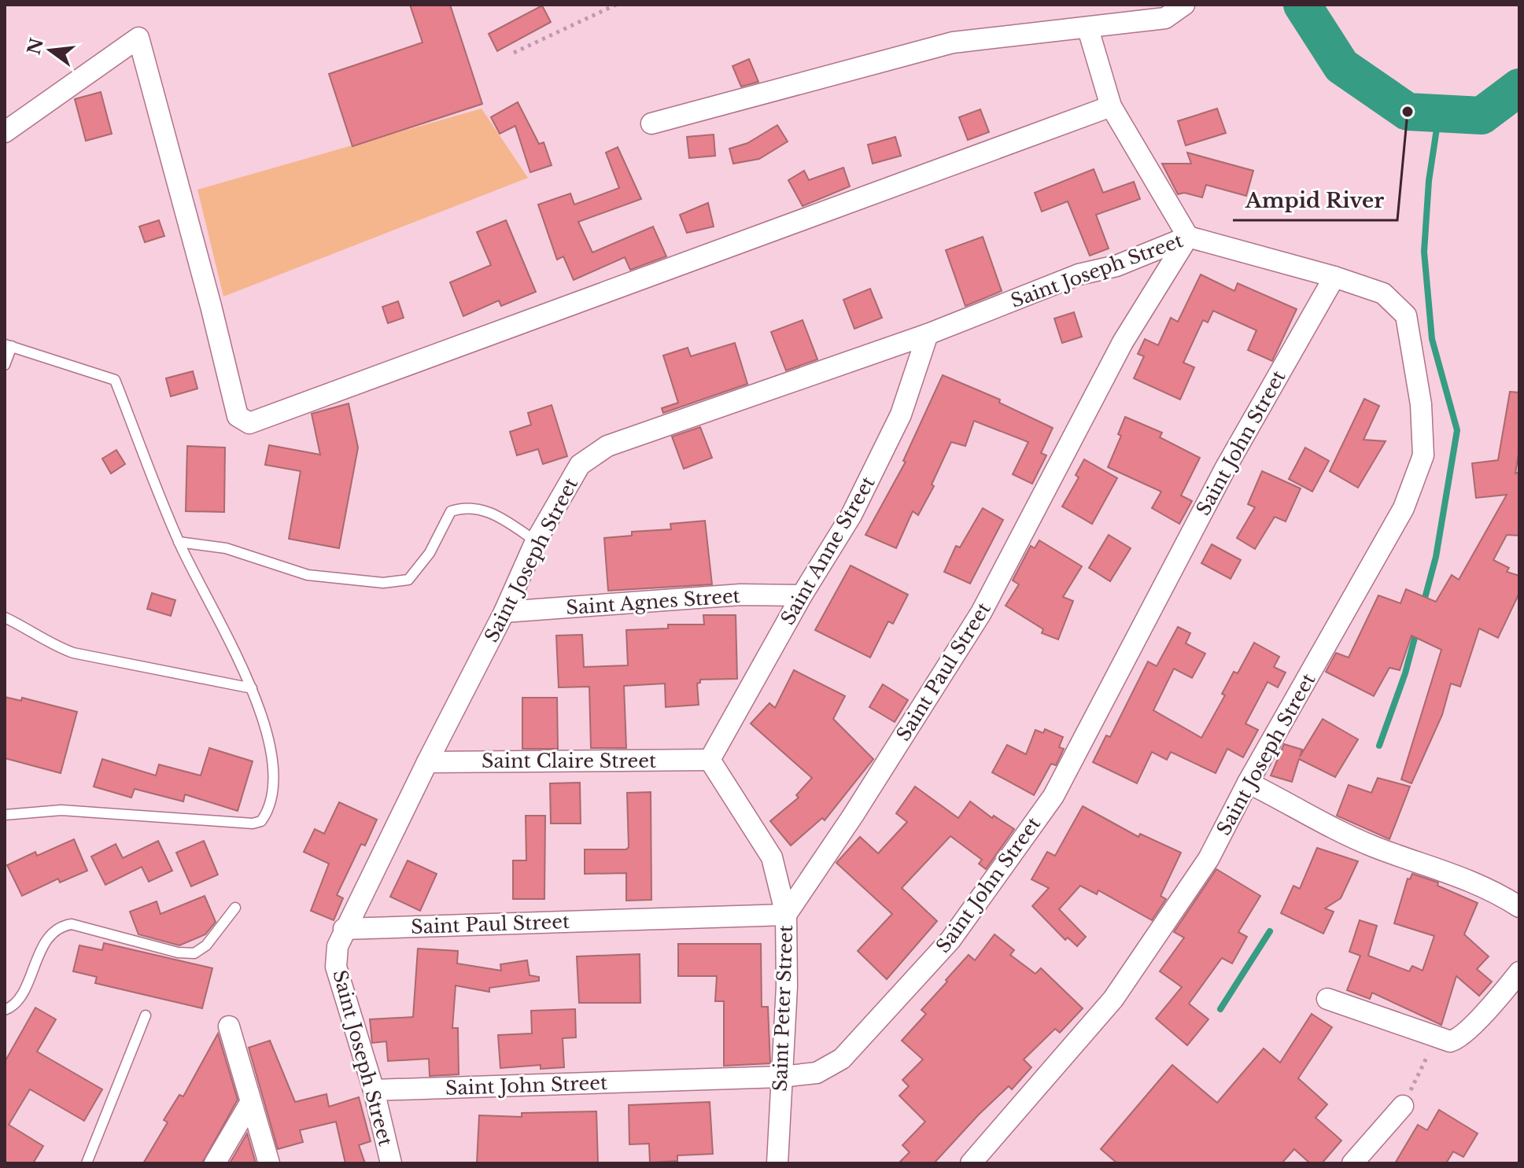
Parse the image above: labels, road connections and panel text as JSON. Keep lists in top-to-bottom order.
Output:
{
  "streets": {
    "street": [
      "Saint Joseph Street",
      "Saint John Street",
      "Saint Anne Street",
      "Saint Agnes Street",
      "Saint Paul Street",
      "Saint Claire Street",
      "Saint Peter Street"
    ]
  },
  "crossings": [
    ["Saint Joseph Street", "Saint John Street"],
    ["Saint Joseph Street", "Saint Anne Street"],
    ["Saint Joseph Street", "Saint Agnes Street"],
    ["Saint Joseph Street", "Saint Paul Street"],
    ["Saint Joseph Street", "Saint Claire Street"],
    ["Saint John Street", "Saint Peter Street"],
    ["Saint Anne Street", "Saint Agnes Street"],
    ["Saint Anne Street", "Saint Claire Street"],
    ["Saint Anne Street", "Saint Peter Street"],
    ["Saint Paul Street", "Saint Peter Street"],
    ["Saint Claire Street", "Saint Peter Street"]
  ],
  "places": ["Ampid River"],
  "north": "left"
}
